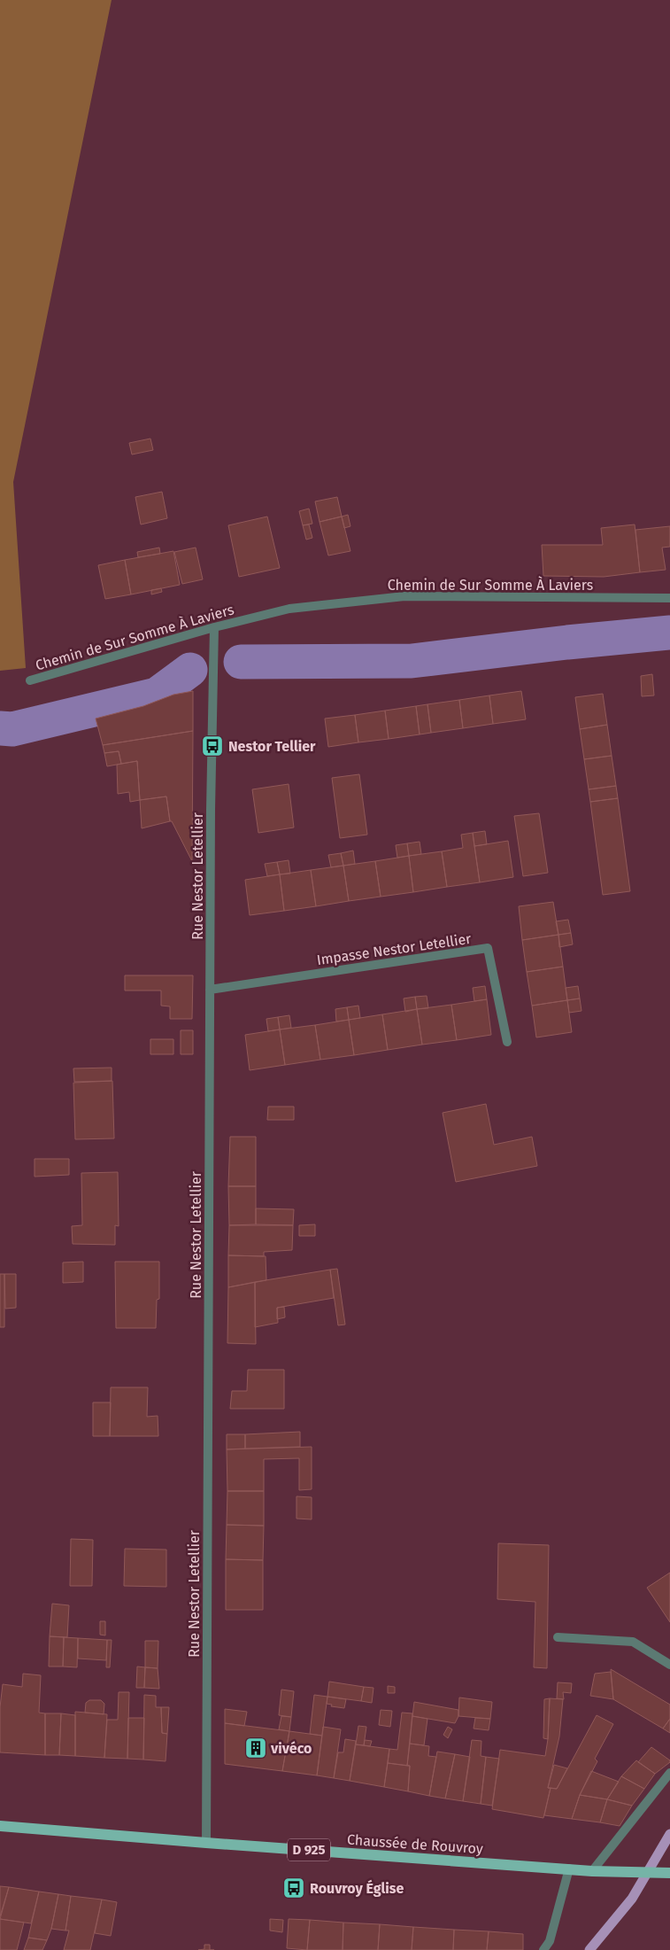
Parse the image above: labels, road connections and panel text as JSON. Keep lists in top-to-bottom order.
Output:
{
  "streets": {
    "main road": ["Chaussée de Rouvroy", "D 925"],
    "street": ["Chemin de Sur Somme À Laviers", "Rue Nestor Letellier", "Impasse Nestor Letellier"]
  },
  "crossings": [
    ["Chemin de Sur Somme À Laviers", "Rue Nestor Letellier"],
    ["Rue Nestor Letellier", "Impasse Nestor Letellier"],
    ["Rue Nestor Letellier", "Chaussée de Rouvroy"]
  ],
  "places": {
    "bus stop": ["Nestor Tellier", "Rouvroy Église"],
    "building": ["vivéco"]
  }
}
